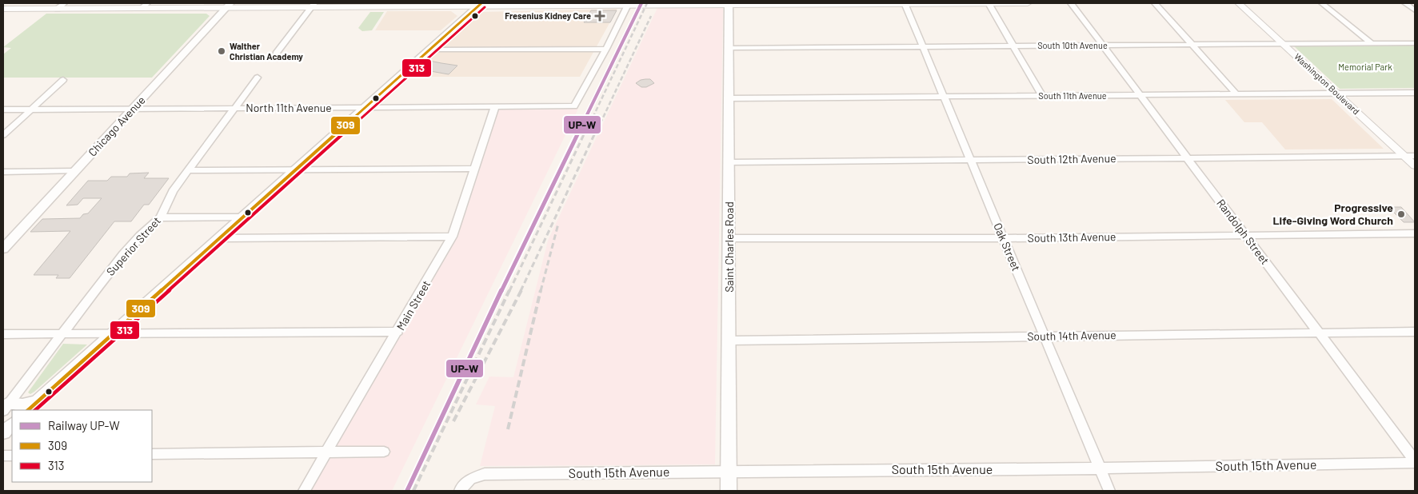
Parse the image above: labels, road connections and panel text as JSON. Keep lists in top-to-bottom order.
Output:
{
  "streets": {
    "main road": ["Chicago Avenue", "Saint Charles Road"],
    "street": [
      "South 10th Avenue",
      "Washington Boulevard",
      "South 11th Avenue",
      "North 11th Avenue",
      "South 12th Avenue",
      "Randolph Street",
      "South 13th Avenue",
      "Superior Street",
      "Oak Street",
      "Main Street",
      "South 14th Avenue",
      "South 15th Avenue"
    ]
  },
  "crossings": [
    ["South 10th Avenue", "Washington Boulevard"],
    ["South 10th Avenue", "Randolph Street"],
    ["South 10th Avenue", "Saint Charles Road"],
    ["South 10th Avenue", "Oak Street"],
    ["Washington Boulevard", "South 11th Avenue"],
    ["Washington Boulevard", "South 12th Avenue"],
    ["South 11th Avenue", "Randolph Street"],
    ["South 11th Avenue", "Saint Charles Road"],
    ["South 11th Avenue", "Oak Street"],
    ["North 11th Avenue", "Chicago Avenue"],
    ["North 11th Avenue", "Superior Street"],
    ["North 11th Avenue", "Main Street"],
    ["South 12th Avenue", "Randolph Street"],
    ["South 12th Avenue", "Saint Charles Road"],
    ["South 12th Avenue", "Oak Street"],
    ["Randolph Street", "South 13th Avenue"],
    ["Randolph Street", "South 14th Avenue"],
    ["Randolph Street", "South 15th Avenue"],
    ["South 13th Avenue", "Saint Charles Road"],
    ["South 13th Avenue", "Oak Street"],
    ["Saint Charles Road", "South 14th Avenue"],
    ["Saint Charles Road", "South 15th Avenue"],
    ["Oak Street", "South 14th Avenue"],
    ["Oak Street", "South 15th Avenue"]
  ],
  "parks": ["Memorial Park"],
  "places": {
    "health": ["Fresenius Kidney Care"],
    "other": ["Walther Christian Academy", "Progressive Life-Giving Word Church"]
  },
  "lines": ["rail line UP-W", "transit line 309", "transit line 313"],
  "legend": ["Railway UP-W", "309", "313"]
}
